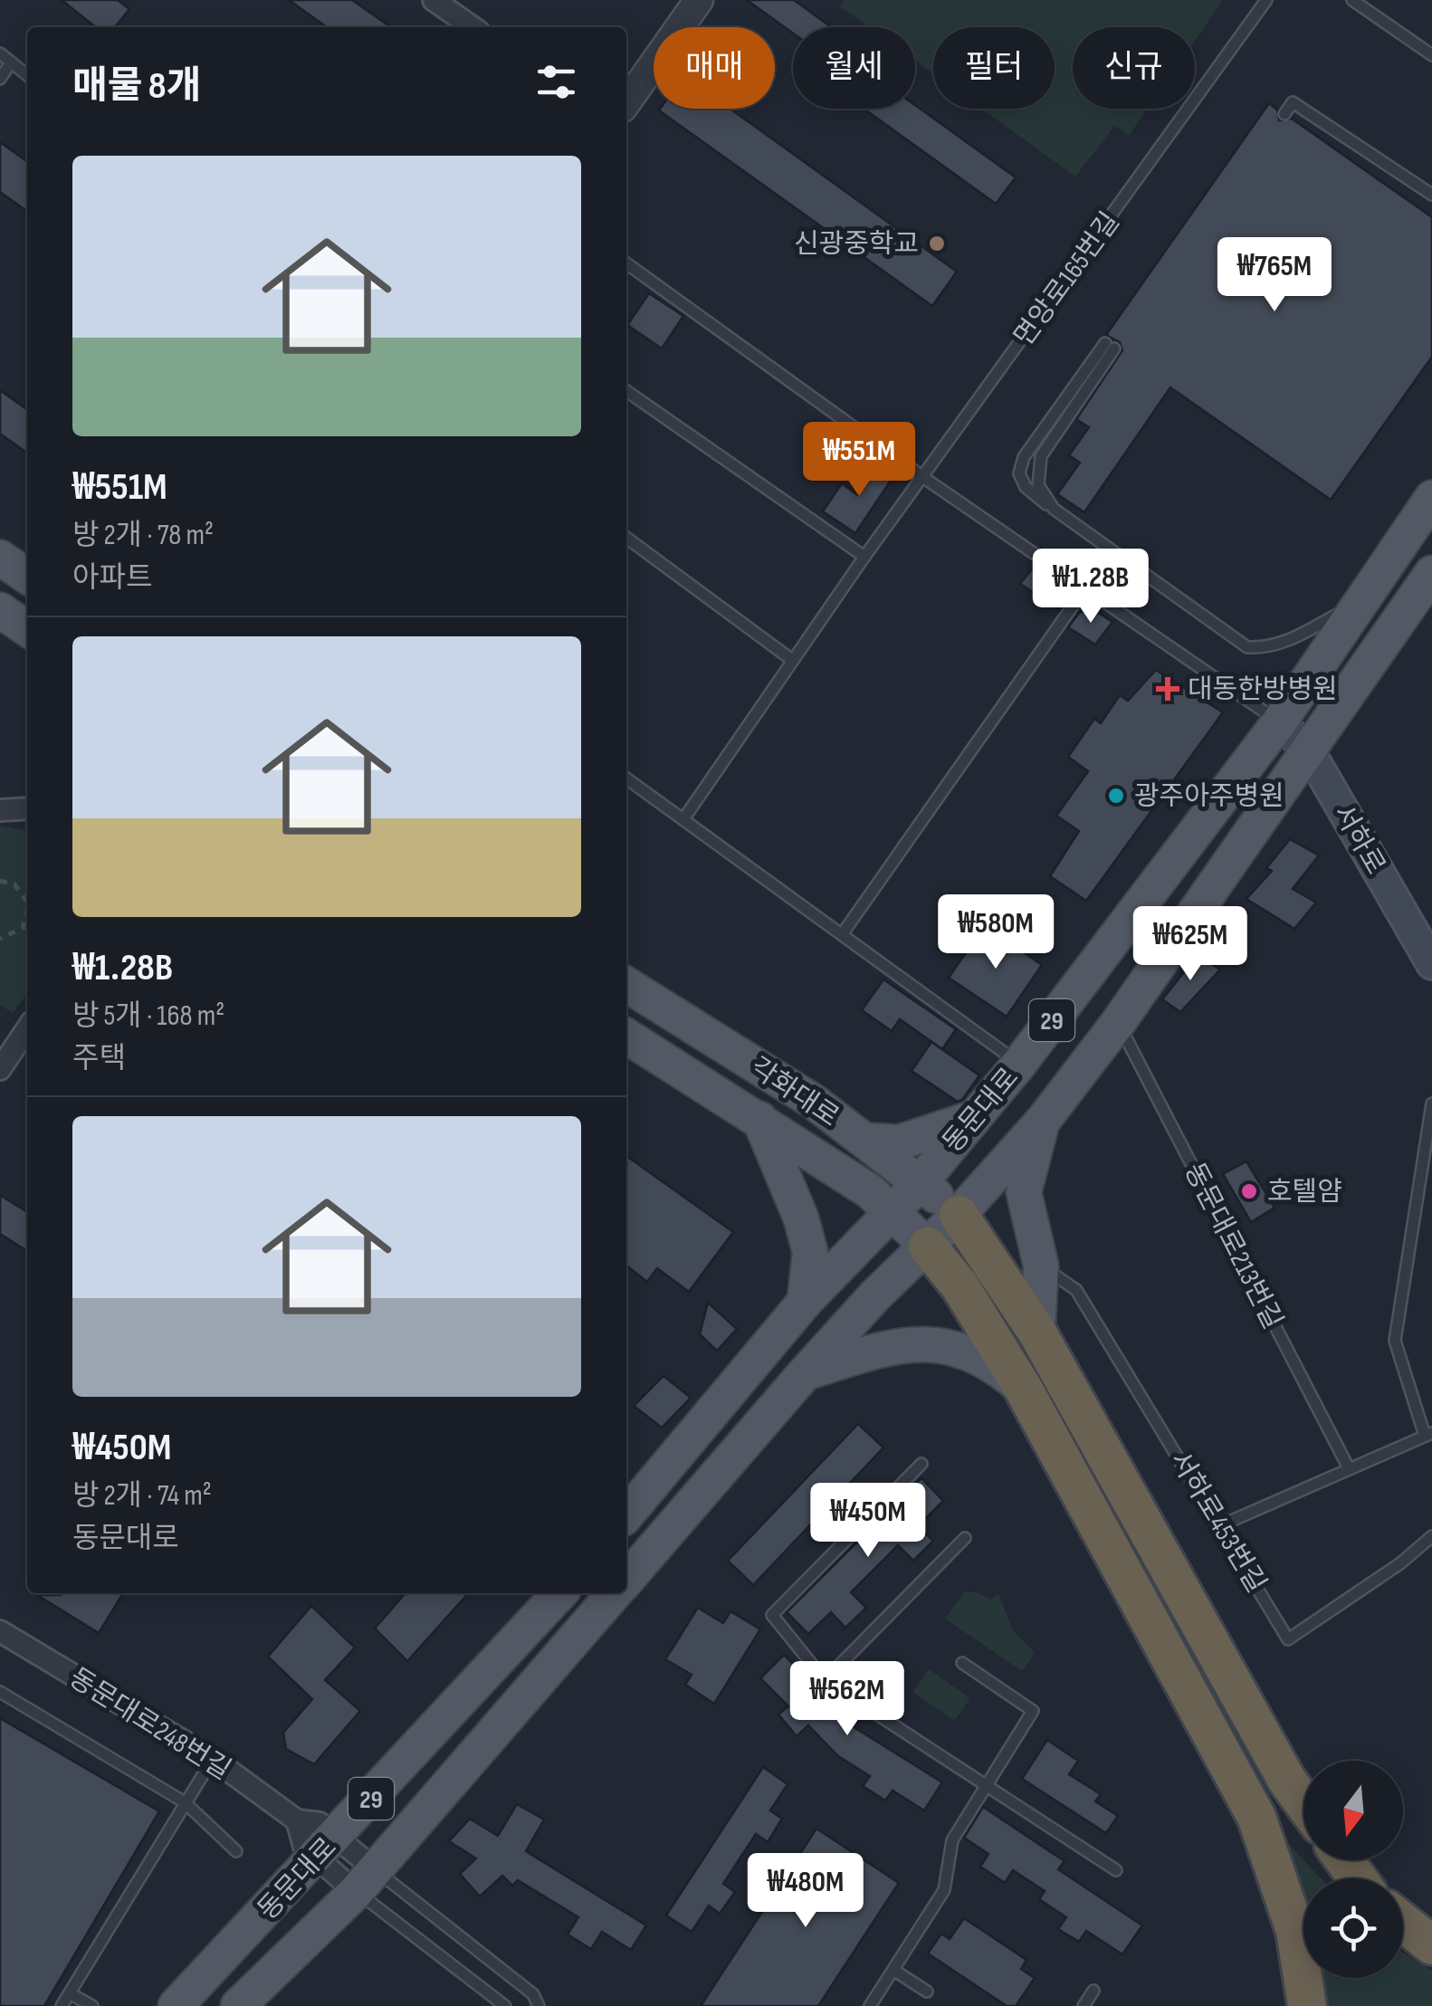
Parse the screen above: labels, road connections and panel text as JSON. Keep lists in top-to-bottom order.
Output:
{
  "streets": {
    "main road": [
      "서하로",
      "29",
      "각화대로",
      "동문대로"
    ],
    "street": ["동문대로248번길"],
    "lane": ["면앙로165번길", "동문대로213번길", "서하로453번길"]
  },
  "crossings": [
    ["서하로", "동문대로"],
    ["각화대로", "동문대로"],
    ["동문대로", "동문대로213번길"],
    ["동문대로", "동문대로248번길"]
  ],
  "places": {
    "other": ["신광중학교", "광주아주병원", "호텔얌"],
    "health": ["대동한방병원"]
  },
  "north": "bottom",
  "page": {
    "chip": [
      "매매",
      "월세",
      "필터",
      "신규"
    ],
    "heading": "매물 8개",
    "list": [
      {
        "name": "₩551M",
        "note": "방 2개 · 78 m² · 아파트"
      },
      {
        "name": "₩1.28B",
        "note": "방 5개 · 168 m² · 주택"
      },
      {
        "name": "₩450M",
        "note": "방 2개 · 74 m² · 동문대로"
      }
    ],
    "price": [
      "₩765M",
      "₩551M",
      "₩1.28B",
      "₩580M",
      "₩625M",
      "₩450M",
      "₩562M",
      "₩480M"
    ]
  }
}
